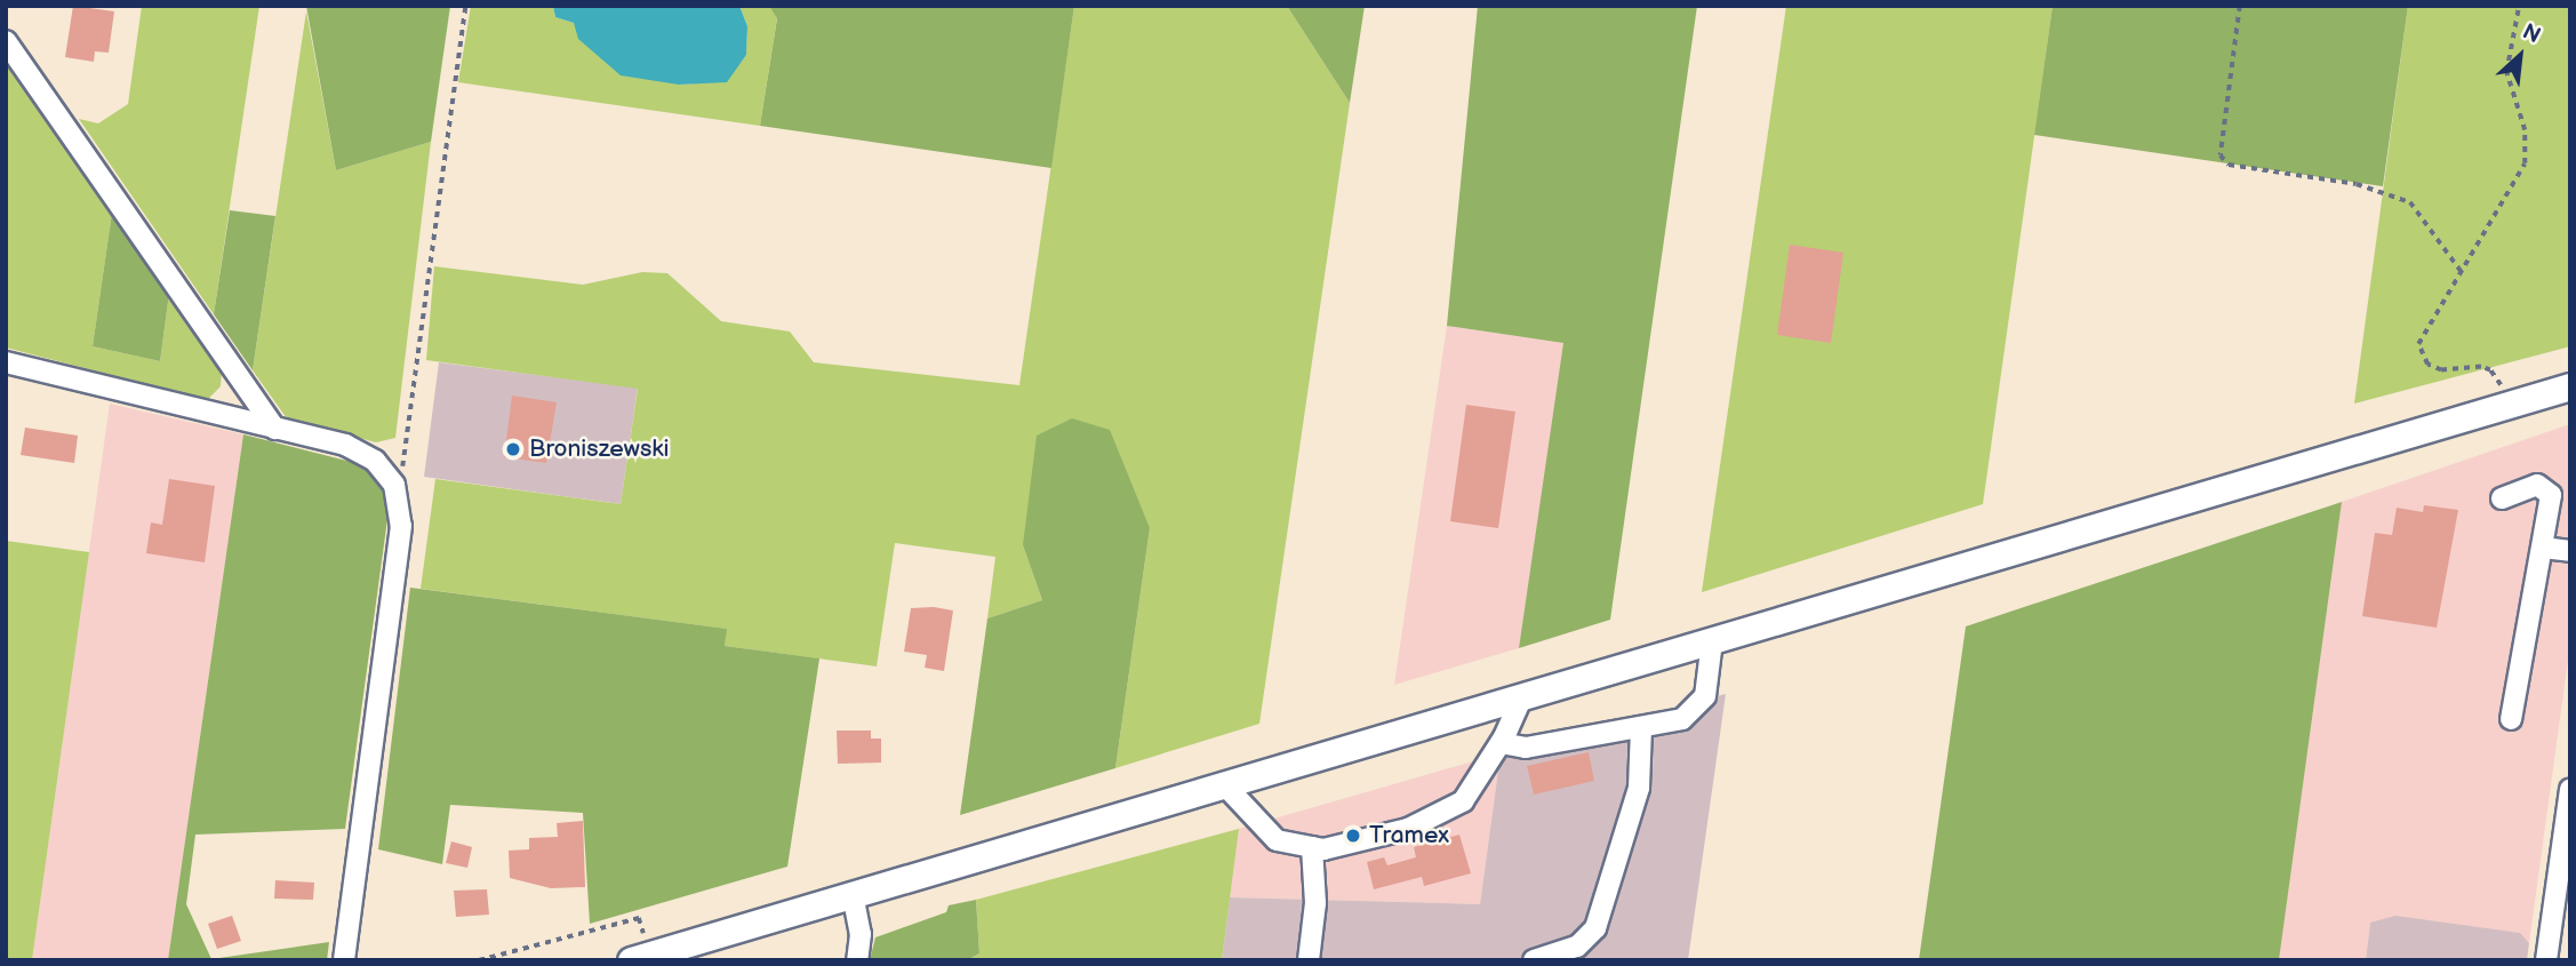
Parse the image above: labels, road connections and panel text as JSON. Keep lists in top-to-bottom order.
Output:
{
  "places": ["Broniszewski", "Tramex"],
  "north": "top right"
}
